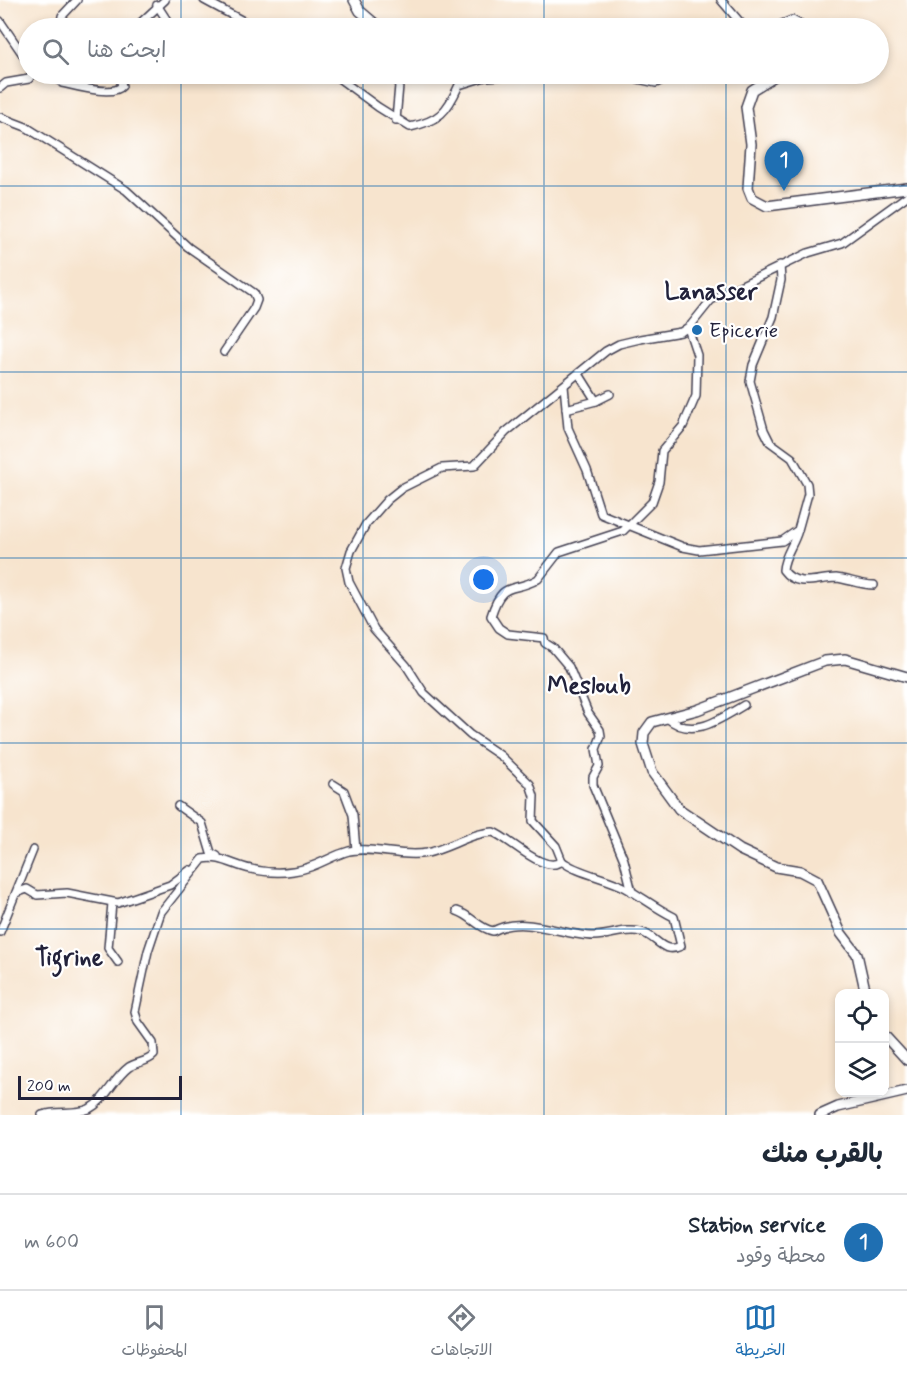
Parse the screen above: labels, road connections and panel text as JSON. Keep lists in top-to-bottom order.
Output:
{
  "districts": ["Lanasser", "Mesloub", "Tigrine"],
  "places": ["Epicerie"],
  "scale_bar": "200 m",
  "page": {
    "search": "ابحث هنا",
    "pins": "1",
    "scale": "200 m",
    "heading": "بالقرب منك",
    "list": [
      {
        "mark": "1",
        "name": "Station service",
        "note": "محطة وقود",
        "value": "600 m"
      }
    ],
    "nav": ["الخريطة", "الاتجاهات", "المحفوظات"]
  }
}
